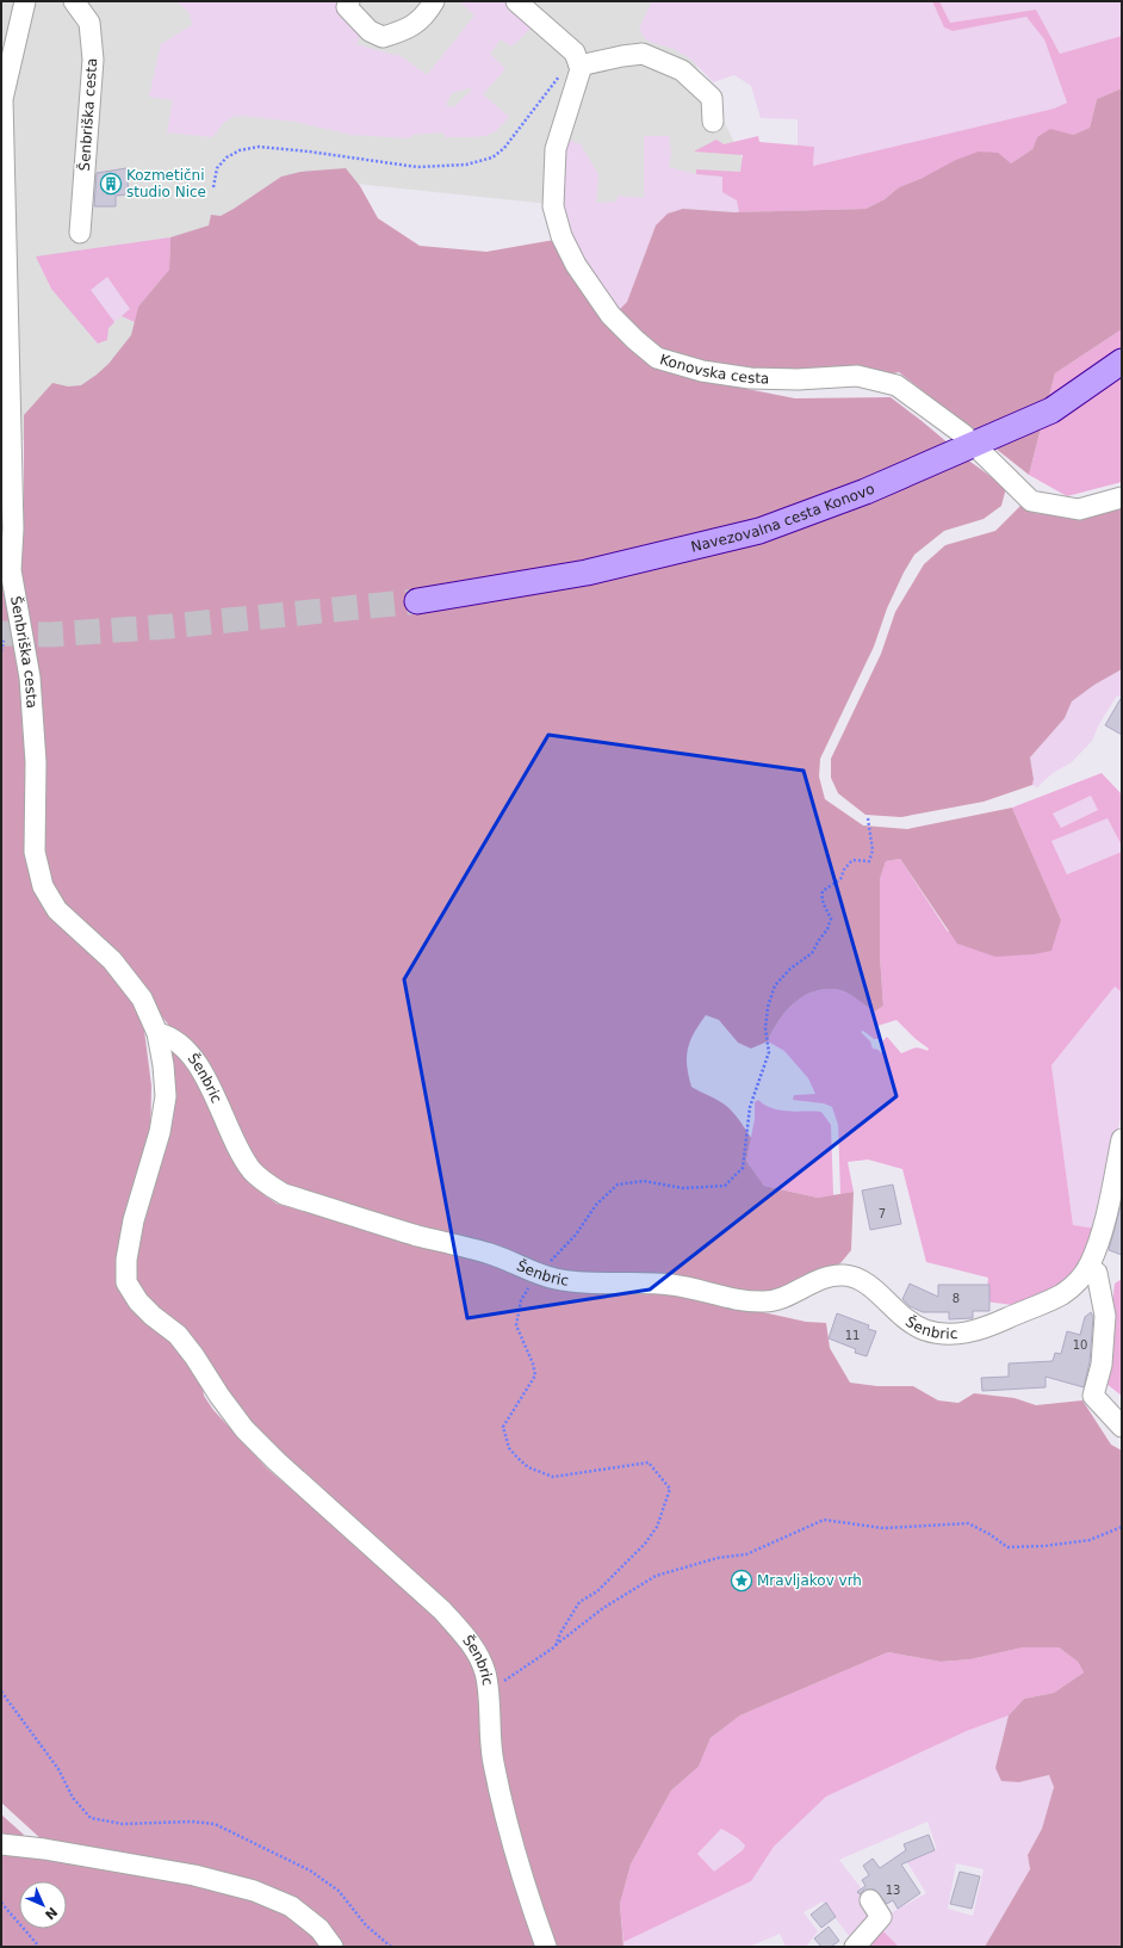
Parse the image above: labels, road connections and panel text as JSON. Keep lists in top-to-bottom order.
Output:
{
  "streets": {
    "main road": ["Navezovalna cesta Konovo"],
    "street": ["Šenbriška cesta", "Konovska cesta", "Šenbric"]
  },
  "crossings": [
    ["Šenbriška cesta", "Šenbric"],
    ["Konovska cesta", "Navezovalna cesta Konovo"]
  ],
  "places": {
    "building": ["Kozmetični studio Nice"],
    "place": ["Mravljakov vrh"]
  },
  "house_numbers": [
    "7",
    "8",
    "11",
    "10",
    "13"
  ],
  "north": "bottom right"
}
